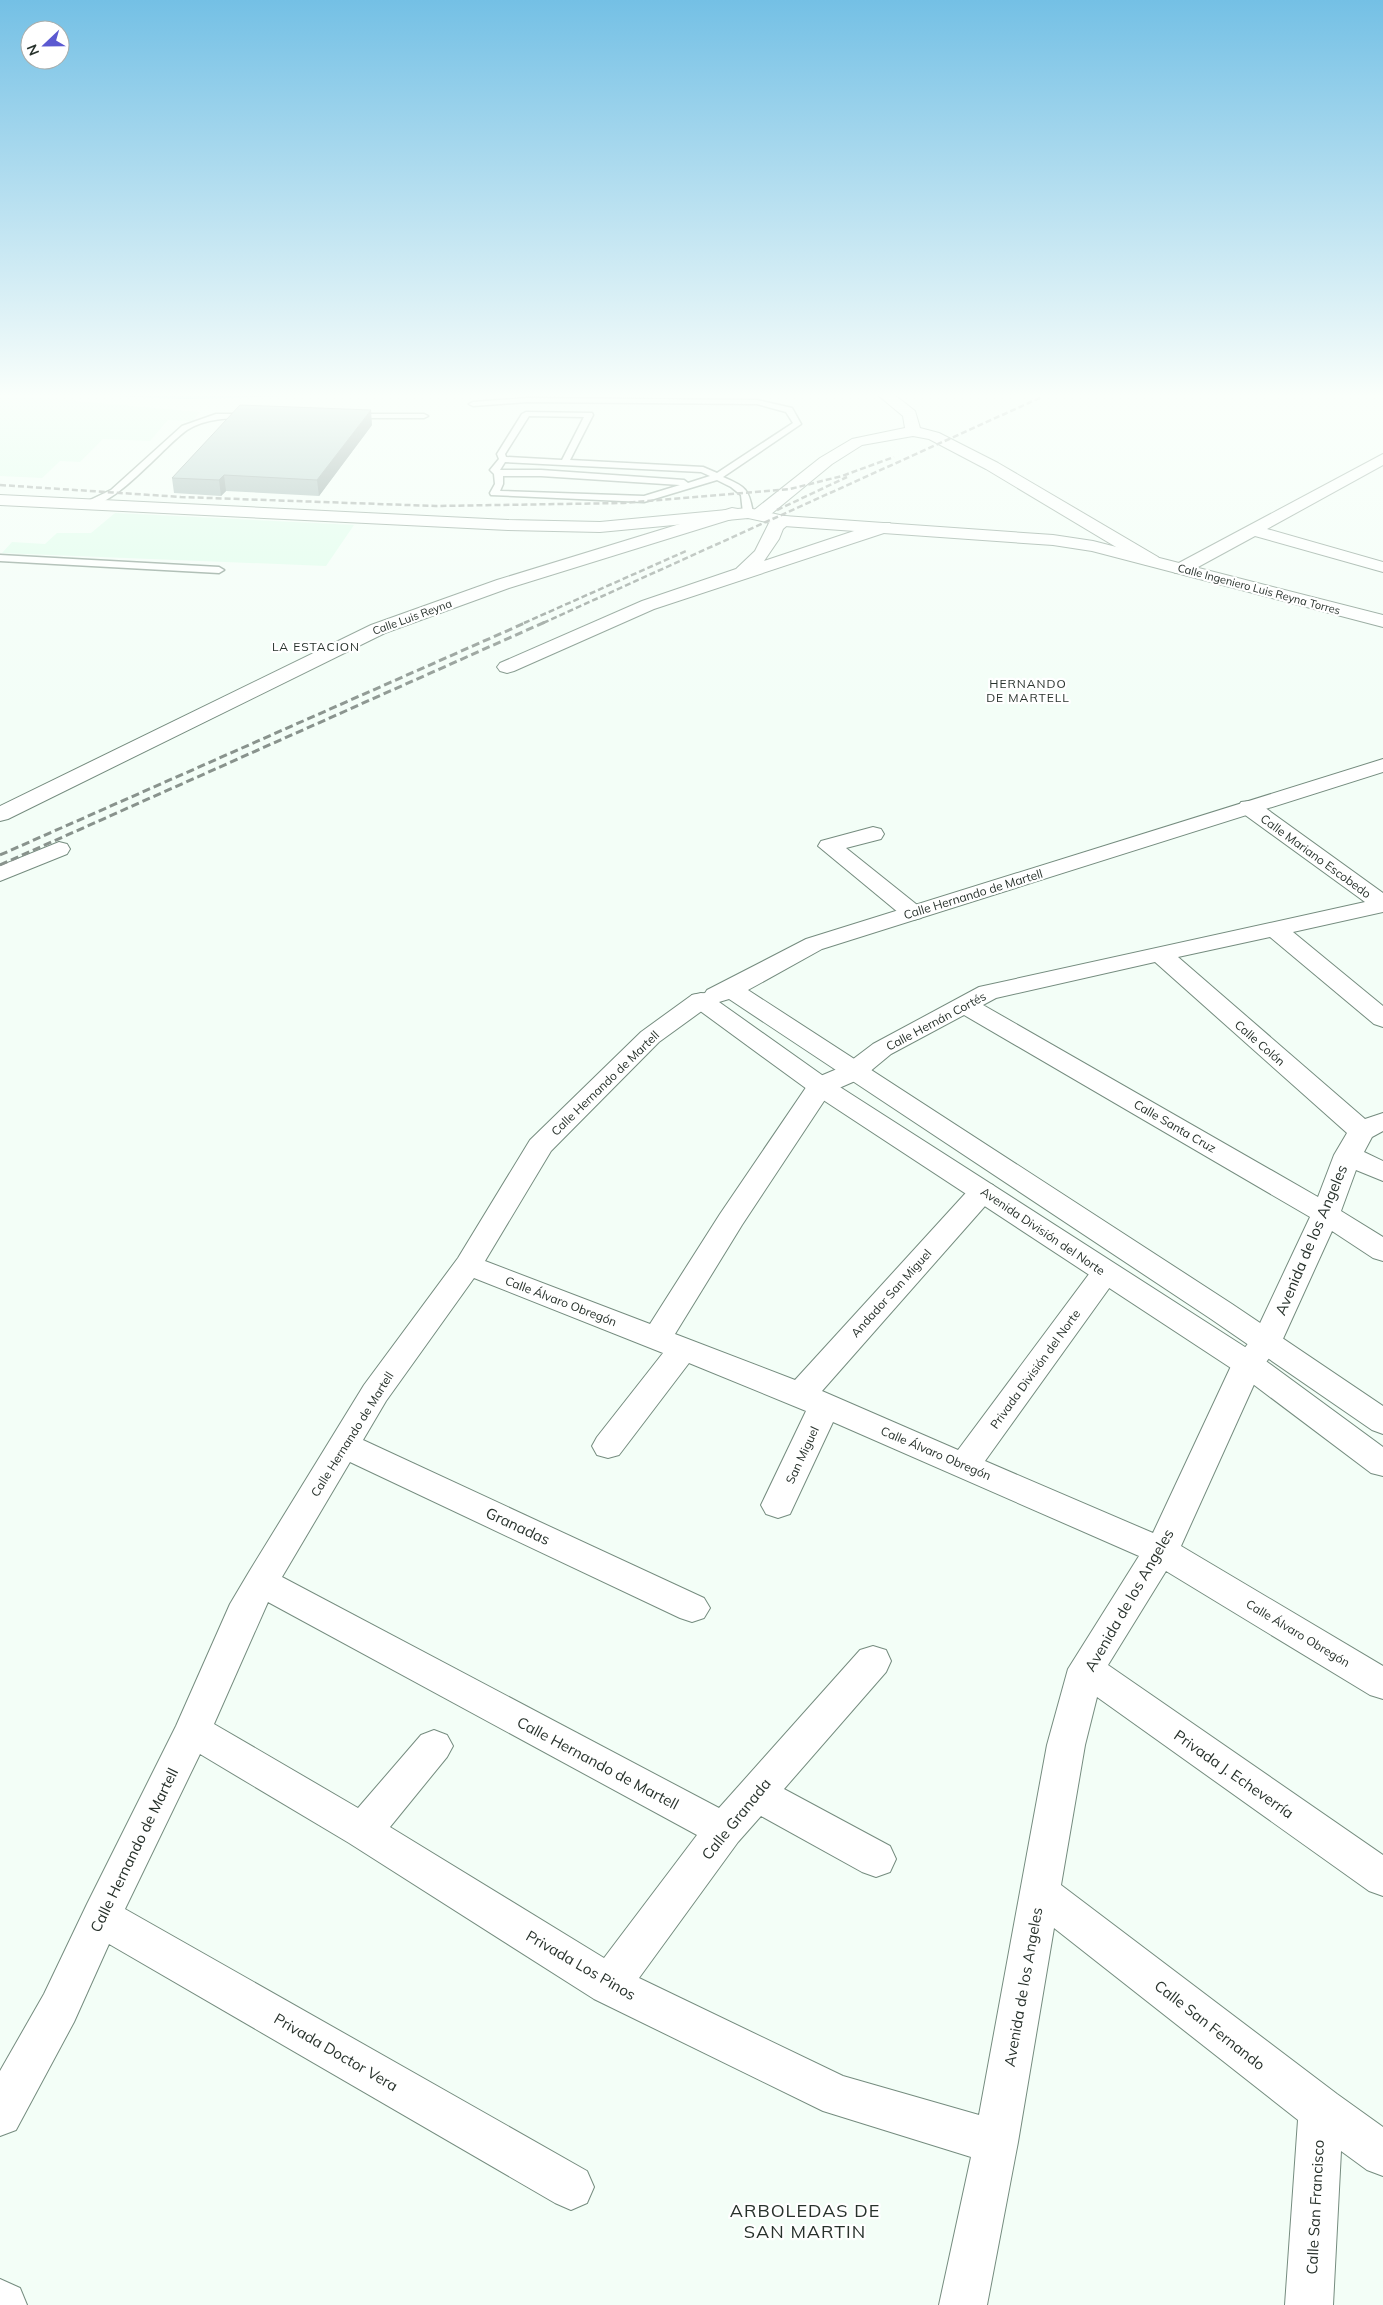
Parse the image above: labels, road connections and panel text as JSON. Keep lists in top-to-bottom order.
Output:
{
  "streets": {
    "street": [
      "Calle Ingeniero Luis Reyna Torres",
      "Calle Luis Reyna",
      "Calle Mariano Escobedo",
      "Calle Hernando de Martell",
      "Calle Hernán Cortés",
      "Calle Colón",
      "Calle Santa Cruz",
      "Avenida División del Norte",
      "Avenida de los Angeles",
      "Andador San Miguel",
      "Calle Álvaro Obregón",
      "Privada División del Norte",
      "San Miguel",
      "Granadas",
      "Privada J. Echeverría",
      "Calle Granada",
      "Privada Los Pinos",
      "Calle San Fernando",
      "Privada Doctor Vera",
      "Calle San Francisco"
    ]
  },
  "crossings": [
    ["Calle Ingeniero Luis Reyna Torres", "Calle Luis Reyna"],
    ["Calle Mariano Escobedo", "Calle Hernando de Martell"],
    ["Calle Mariano Escobedo", "Calle Hernán Cortés"],
    ["Calle Hernando de Martell", "Avenida División del Norte"],
    ["Calle Hernando de Martell", "Calle Álvaro Obregón"],
    ["Calle Hernando de Martell", "Granadas"],
    ["Calle Hernando de Martell", "Calle Granada"],
    ["Calle Hernando de Martell", "Privada Los Pinos"],
    ["Calle Hernando de Martell", "Privada Doctor Vera"],
    ["Calle Hernán Cortés", "Calle Colón"],
    ["Calle Hernán Cortés", "Calle Santa Cruz"],
    ["Calle Hernán Cortés", "Avenida División del Norte"],
    ["Calle Colón", "Avenida de los Angeles"],
    ["Calle Santa Cruz", "Avenida de los Angeles"],
    ["Avenida División del Norte", "Avenida de los Angeles"],
    ["Avenida División del Norte", "Andador San Miguel"],
    ["Avenida División del Norte", "Privada División del Norte"],
    ["Avenida de los Angeles", "Calle Álvaro Obregón"],
    ["Avenida de los Angeles", "Privada J. Echeverría"],
    ["Avenida de los Angeles", "Privada Los Pinos"],
    ["Avenida de los Angeles", "Calle San Fernando"],
    ["Andador San Miguel", "Calle Álvaro Obregón"],
    ["Andador San Miguel", "San Miguel"],
    ["Calle Álvaro Obregón", "Privada División del Norte"],
    ["Calle Álvaro Obregón", "San Miguel"],
    ["Calle Granada", "Privada Los Pinos"],
    ["Calle San Fernando", "Calle San Francisco"]
  ],
  "districts": ["LA ESTACION", "HERNANDO DE MARTELL", "ARBOLEDAS DE SAN MARTIN"],
  "north": "left"
}
